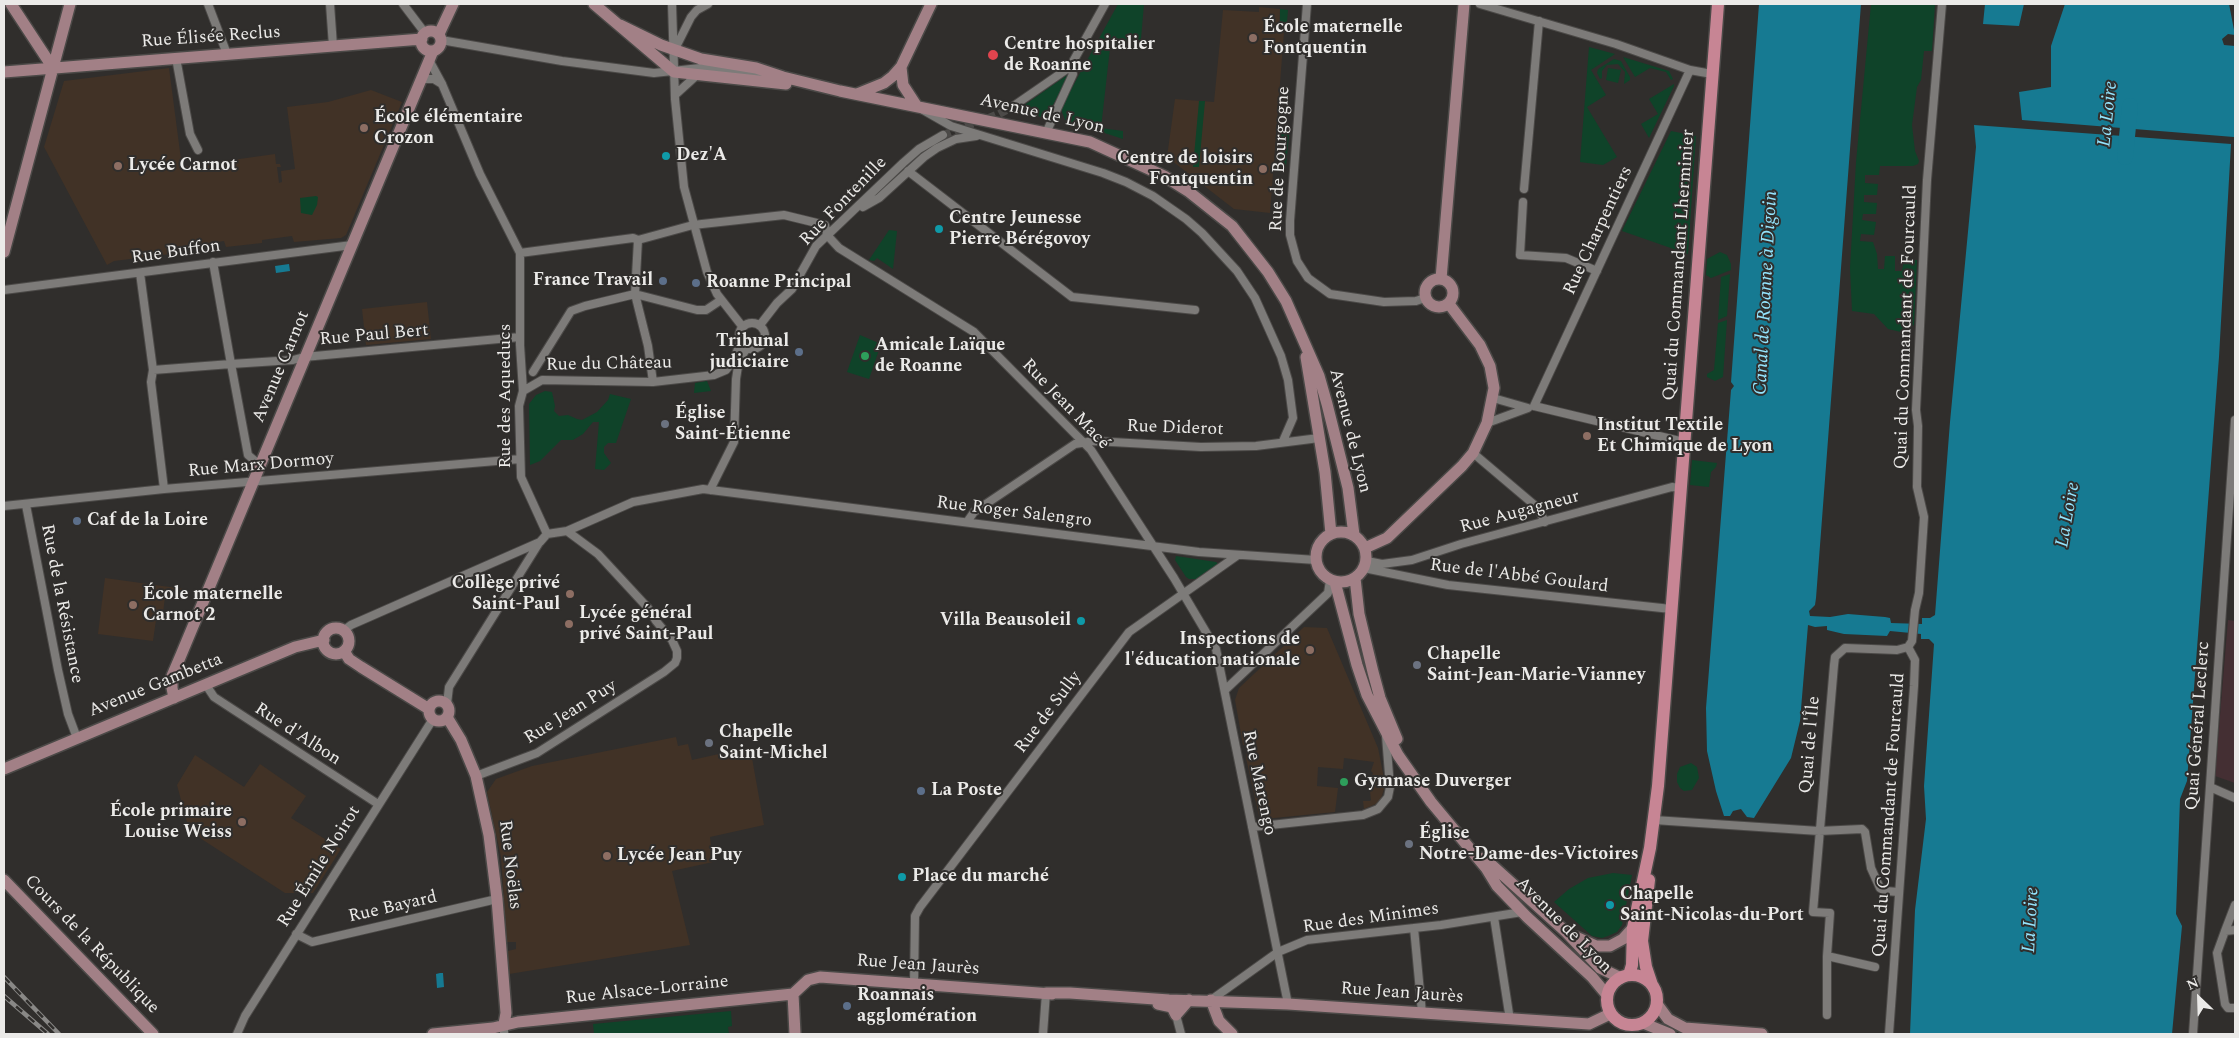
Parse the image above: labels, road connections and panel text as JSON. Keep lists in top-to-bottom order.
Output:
{
  "streets": {
    "main road": ["Quai du Commandant Lherminier"],
    "street": [
      "Rue Élisée Reclus",
      "Avenue de Lyon",
      "Rue de Bourgogne",
      "Rue Fontenille",
      "Rue Charpentiers",
      "Rue Buffon",
      "Quai du Commandant de Fourcauld",
      "Rue Paul Bert",
      "Rue du Château",
      "Avenue Carnot",
      "Rue des Aqueducs",
      "Rue Jean Macé",
      "Rue Diderot",
      "Rue Marx Dormoy",
      "Rue Roger Salengro",
      "Rue Augagneur",
      "Rue de l'Abbé Goulard",
      "Rue de la Résistance",
      "Avenue Gambetta",
      "Rue Jean Puy",
      "Rue de Sully",
      "Quai Général Leclerc",
      "Rue d'Albon",
      "Quai de l'Île",
      "Rue Marengo",
      "Rue Noëlas",
      "Rue Émile Noirot",
      "Rue Bayard",
      "Rue des Minimes",
      "Cours de la République",
      "Rue Jean Jaurès",
      "Rue Alsace-Lorraine"
    ]
  },
  "crossings": [
    ["Rue Élisée Reclus", "Avenue Carnot"],
    ["Avenue de Lyon", "Quai du Commandant Lherminier"],
    ["Avenue de Lyon", "Rue Diderot"],
    ["Avenue de Lyon", "Rue Roger Salengro"],
    ["Avenue de Lyon", "Rue Augagneur"],
    ["Avenue de Lyon", "Rue de l'Abbé Goulard"],
    ["Avenue de Lyon", "Rue des Minimes"],
    ["Avenue de Lyon", "Rue Jean Jaurès"],
    ["Rue Fontenille", "Rue Jean Macé"],
    ["Rue Buffon", "Avenue Carnot"],
    ["Quai du Commandant Lherminier", "Rue Augagneur"],
    ["Quai du Commandant Lherminier", "Rue de l'Abbé Goulard"],
    ["Quai du Commandant Lherminier", "Rue Jean Jaurès"],
    ["Quai du Commandant de Fourcauld", "Quai de l'Île"],
    ["Rue Paul Bert", "Avenue Carnot"],
    ["Rue Paul Bert", "Rue des Aqueducs"],
    ["Rue du Château", "Rue des Aqueducs"],
    ["Avenue Carnot", "Rue Marx Dormoy"],
    ["Avenue Carnot", "Avenue Gambetta"],
    ["Rue des Aqueducs", "Rue Marx Dormoy"],
    ["Rue des Aqueducs", "Rue Roger Salengro"],
    ["Rue Jean Macé", "Rue Diderot"],
    ["Rue Jean Macé", "Rue Roger Salengro"],
    ["Rue Jean Macé", "Rue Marengo"],
    ["Rue Diderot", "Rue Roger Salengro"],
    ["Rue Marx Dormoy", "Rue de la Résistance"],
    ["Rue Roger Salengro", "Rue Augagneur"],
    ["Rue Roger Salengro", "Rue de l'Abbé Goulard"],
    ["Rue Roger Salengro", "Rue Jean Puy"],
    ["Rue Roger Salengro", "Rue de Sully"],
    ["Rue Augagneur", "Rue de l'Abbé Goulard"],
    ["Rue de la Résistance", "Avenue Gambetta"],
    ["Avenue Gambetta", "Rue d'Albon"],
    ["Rue Jean Puy", "Rue Noëlas"],
    ["Rue de Sully", "Rue Marengo"],
    ["Rue de Sully", "Rue Jean Jaurès"],
    ["Rue d'Albon", "Rue Émile Noirot"],
    ["Rue Marengo", "Rue des Minimes"],
    ["Rue Marengo", "Rue Jean Jaurès"],
    ["Rue Noëlas", "Rue Émile Noirot"],
    ["Rue Noëlas", "Rue Bayard"],
    ["Rue Noëlas", "Rue Alsace-Lorraine"],
    ["Rue Émile Noirot", "Rue Bayard"],
    ["Rue des Minimes", "Rue Jean Jaurès"],
    ["Rue Jean Jaurès", "Rue Alsace-Lorraine"]
  ],
  "water": ["La Loire", "Canal de Roanne à Digoin"],
  "places": [
    "École maternelle Fontquentin",
    "Centre hospitalier de Roanne",
    "École élémentaire Crozon",
    "Dez'A",
    "Lycée Carnot",
    "Centre de loisirs Fontquentin",
    "Centre Jeunesse Pierre Bérégovoy",
    "France Travail",
    "Roanne Principal",
    "Tribunal judiciaire",
    "Amicale Laïque de Roanne",
    "Église Saint-Étienne",
    "Institut Textile Et Chimique de Lyon",
    "Caf de la Loire",
    "Collège privé Saint-Paul",
    "École maternelle Carnot 2",
    "Villa Beausoleil",
    "Lycée général privé Saint-Paul",
    "Inspections de l'éducation nationale",
    "Chapelle Saint-Jean-Marie-Vianney",
    "Chapelle Saint-Michel",
    "Gymnase Duverger",
    "La Poste",
    "École primaire Louise Weiss",
    "Église Notre-Dame-des-Victoires",
    "Lycée Jean Puy",
    "Place du marché",
    "Chapelle Saint-Nicolas-du-Port",
    "Roannais agglomération"
  ],
  "north": "top left"
}
